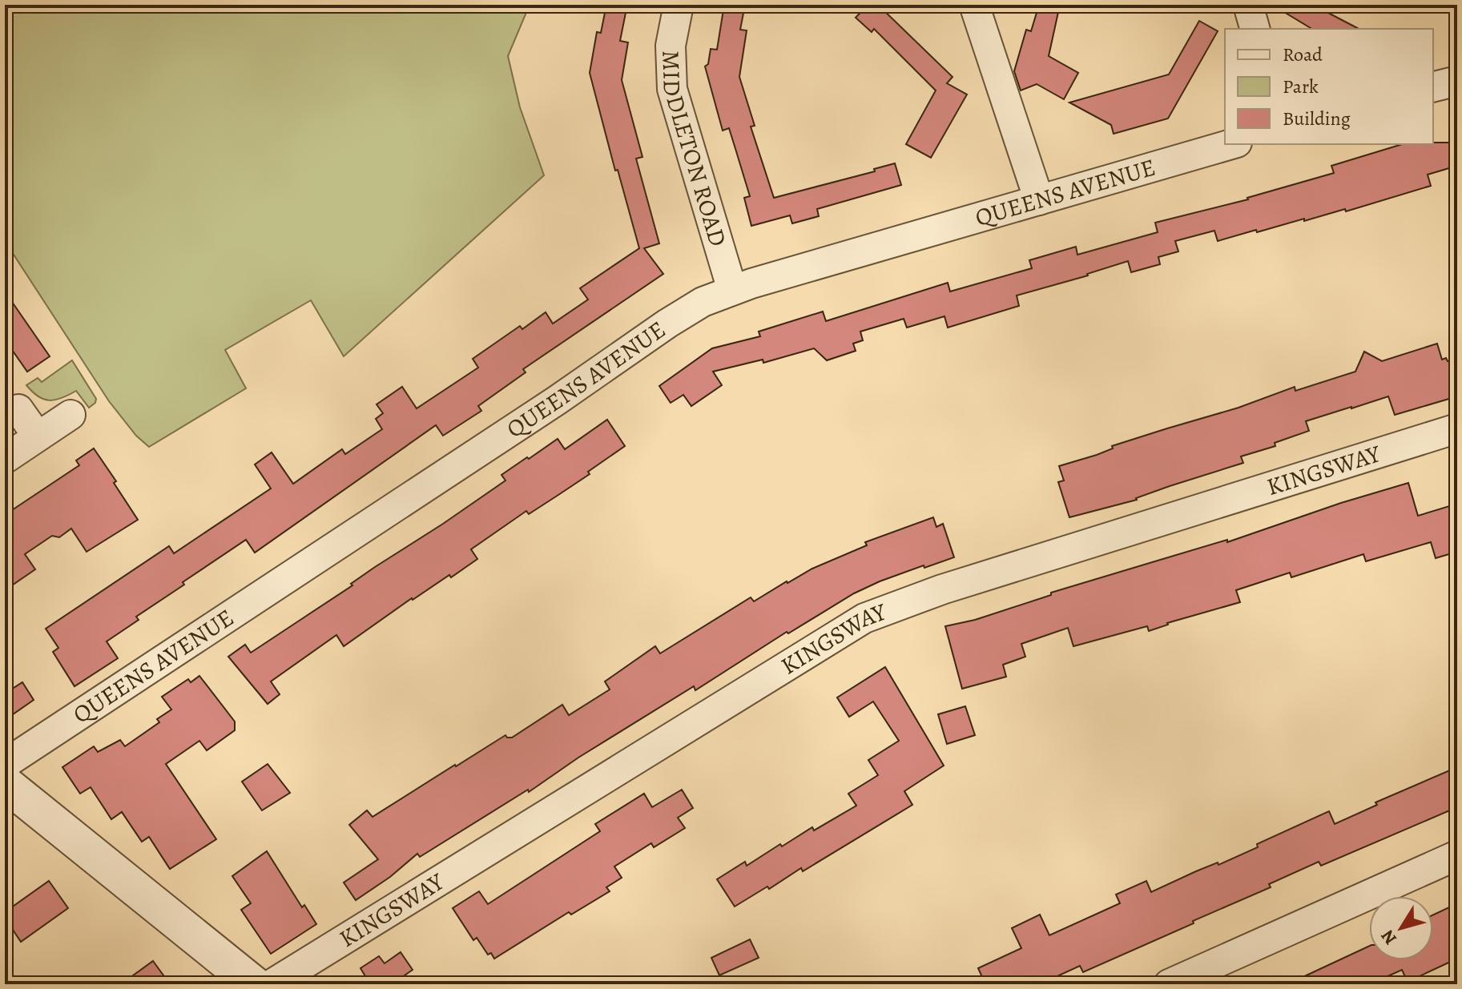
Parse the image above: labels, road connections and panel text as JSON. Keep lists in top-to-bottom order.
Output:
{
  "streets": {
    "street": ["MIDDLETON ROAD", "QUEENS AVENUE", "KINGSWAY"]
  },
  "crossings": [
    ["MIDDLETON ROAD", "QUEENS AVENUE"]
  ],
  "legend": ["Road", "Park", "Building"],
  "north": "bottom left"
}
